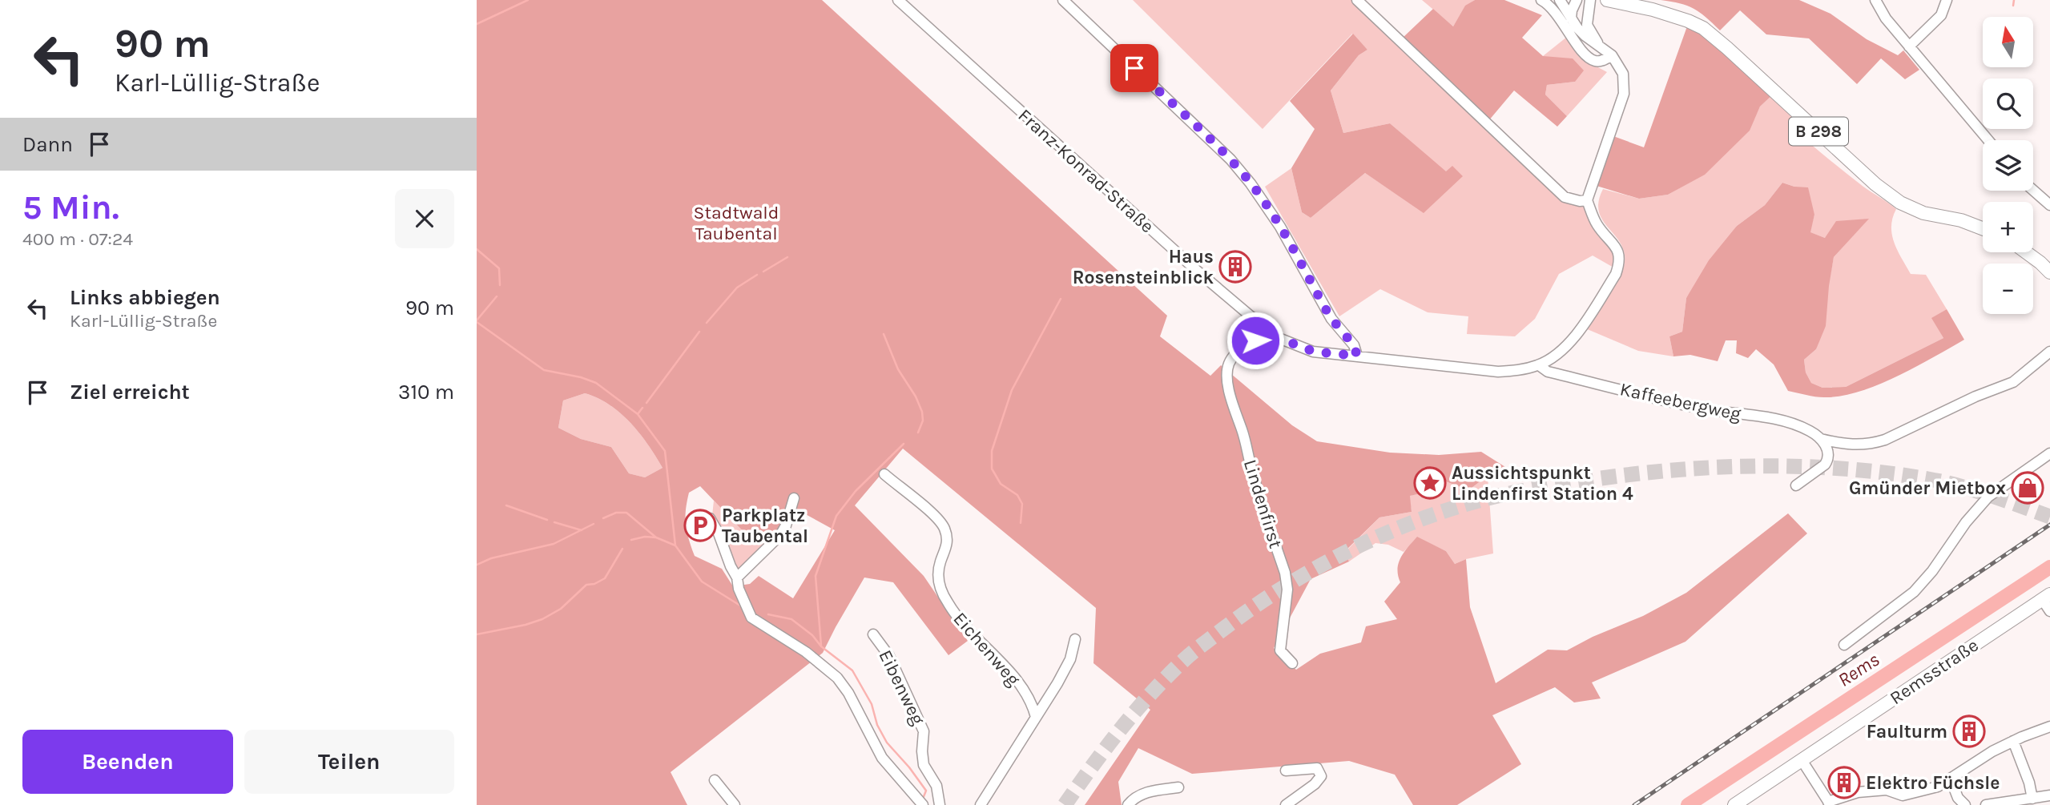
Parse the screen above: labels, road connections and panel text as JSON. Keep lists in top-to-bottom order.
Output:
{
  "streets": {
    "main road": ["B 298", "Remsstraße"],
    "street": [
      "Franz-Konrad-Straße",
      "Kaffeebergweg",
      "Lindenfirst",
      "Eichenweg",
      "Eibenweg"
    ]
  },
  "crossings": [
    ["Franz-Konrad-Straße", "Kaffeebergweg"],
    ["Franz-Konrad-Straße", "Lindenfirst"]
  ],
  "water": ["Rems"],
  "parks": ["Stadtwald Taubental"],
  "places": {
    "building": ["Haus Rosensteinblick", "Faulturm", "Elektro Füchsle"],
    "place": ["Aussichtspunkt Lindenfirst Station 4"],
    "shop": ["Gmünder Mietbox"],
    "parking": ["Parkplatz Taubental"]
  },
  "north": "top",
  "page": {
    "turn": ["90 m", "Karl-Lüllig-Straße"],
    "map_buttons": ["+", "−"],
    "then": "Dann",
    "heading": ["5 Min.", "400 m · 07:24"],
    "list": [
      {
        "name": "Links abbiegen",
        "note": "Karl-Lüllig-Straße",
        "value": "90 m"
      },
      {
        "name": "Ziel erreicht",
        "value": "310 m"
      }
    ],
    "buttons": ["Beenden", "Teilen"]
  }
}
